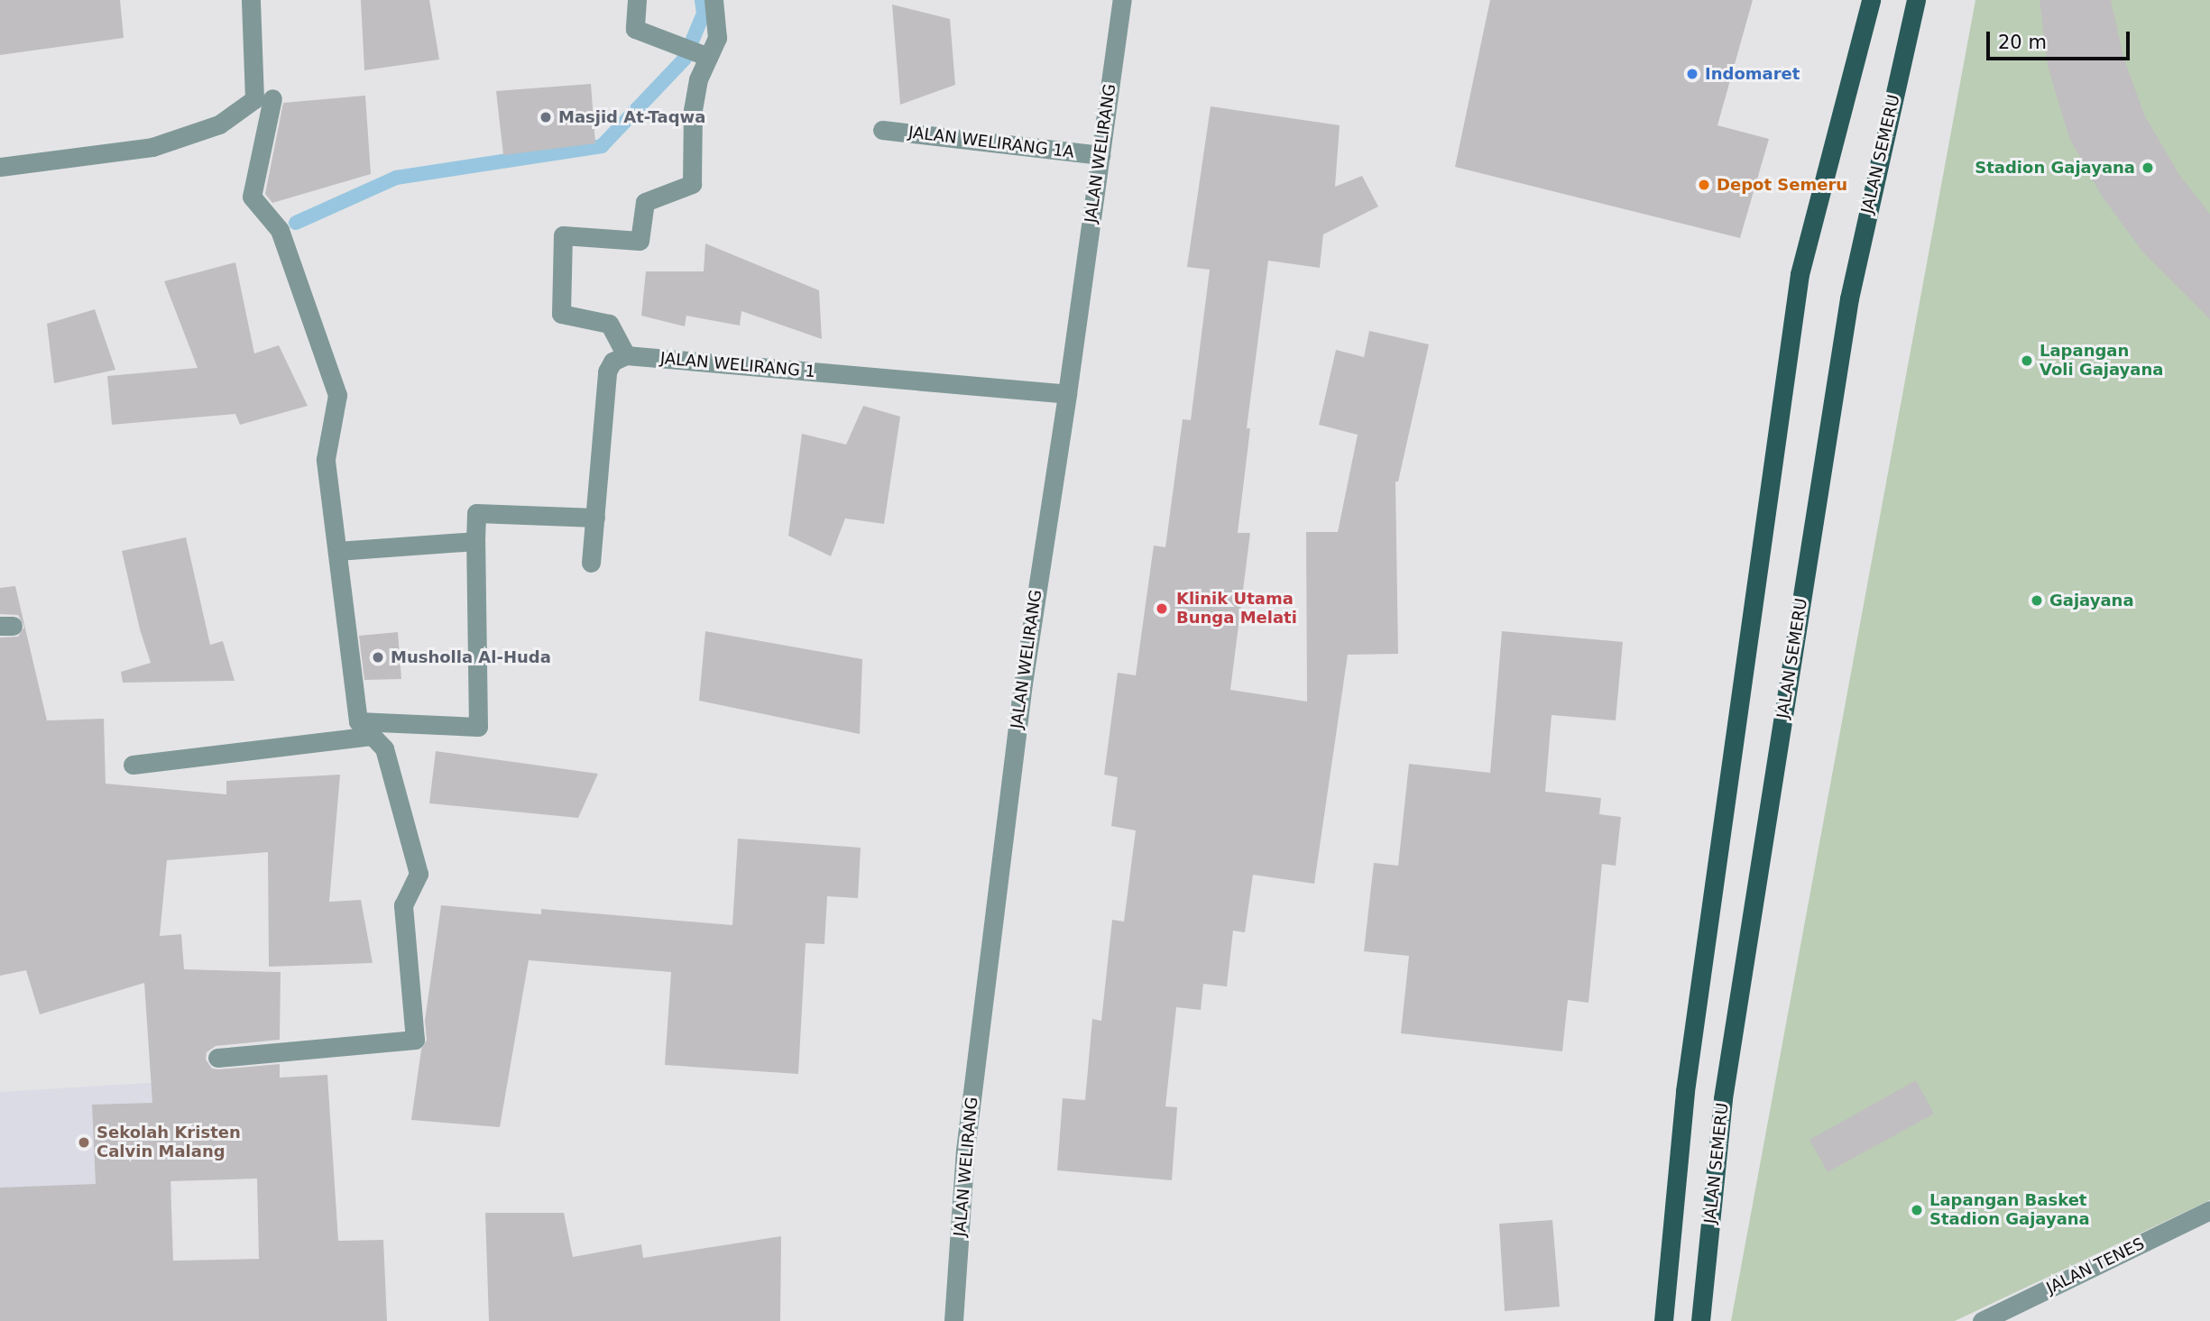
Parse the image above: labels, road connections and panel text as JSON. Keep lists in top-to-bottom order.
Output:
{
  "streets": {
    "main road": ["JALAN SEMERU"],
    "street": [
      "JALAN WELIRANG 1A",
      "JALAN WELIRANG",
      "JALAN WELIRANG 1",
      "JALAN TENES"
    ]
  },
  "crossings": [
    ["JALAN WELIRANG 1A", "JALAN WELIRANG"],
    ["JALAN WELIRANG", "JALAN WELIRANG 1"]
  ],
  "places": [
    "Indomaret",
    "Masjid At-Taqwa",
    "Stadion Gajayana",
    "Depot Semeru",
    "Lapangan Voli Gajayana",
    "Gajayana",
    "Klinik Utama Bunga Melati",
    "Musholla Al-Huda",
    "Sekolah Kristen Calvin Malang",
    "Lapangan Basket Stadion Gajayana"
  ],
  "scale_bar": "20 m"
}
